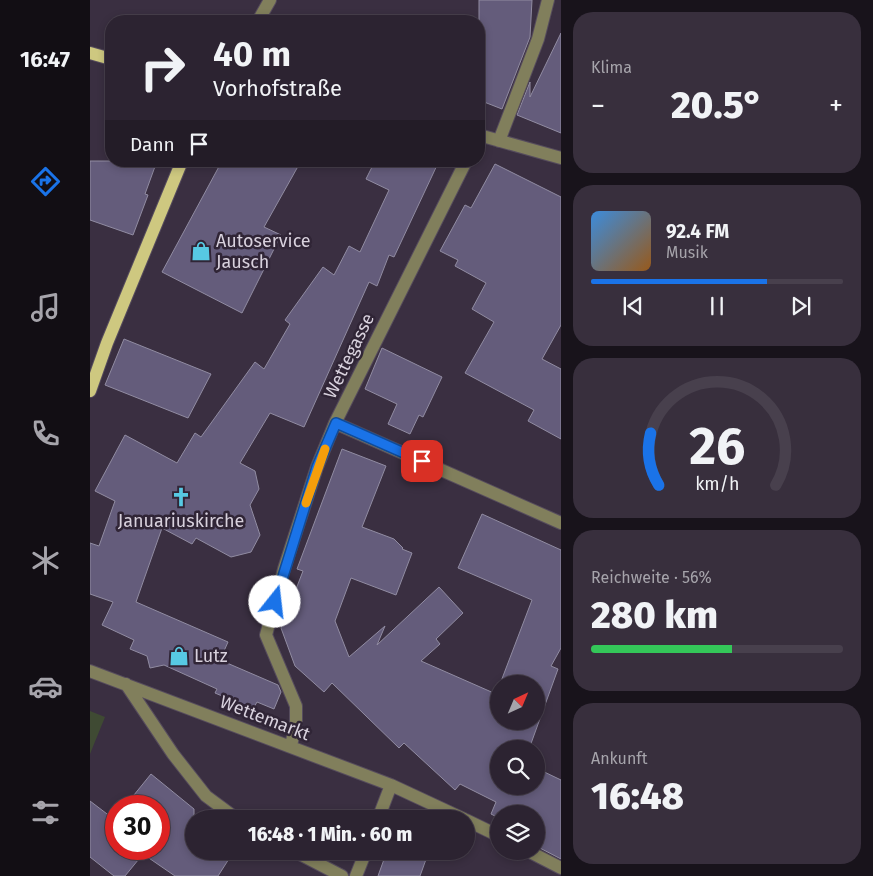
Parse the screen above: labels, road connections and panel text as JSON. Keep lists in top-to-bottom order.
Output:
{
  "streets": {
    "street": ["Wettegasse", "Wettemarkt"]
  },
  "crossings": [
    ["Wettegasse", "Wettemarkt"]
  ],
  "places": {
    "shop": ["Autoservice Jausch", "Lutz"],
    "church": ["Januariuskirche"]
  },
  "north": "top right",
  "page": {
    "tabs": "16:47",
    "tile": [
      "Klima",
      ["Reichweite · 56%", "280 km"],
      ["Ankunft", "16:48"]
    ],
    "turn": ["40 m", "Vorhofstraße"],
    "heat": ["−", "20.5°", "+"],
    "then": "Dann",
    "song": ["92.4 FM", "Musik"],
    "limit": "30",
    "trip": "16:48 · 1 Min. · 60 m",
    "gauge": ["26", "km/h"]
  }
}
